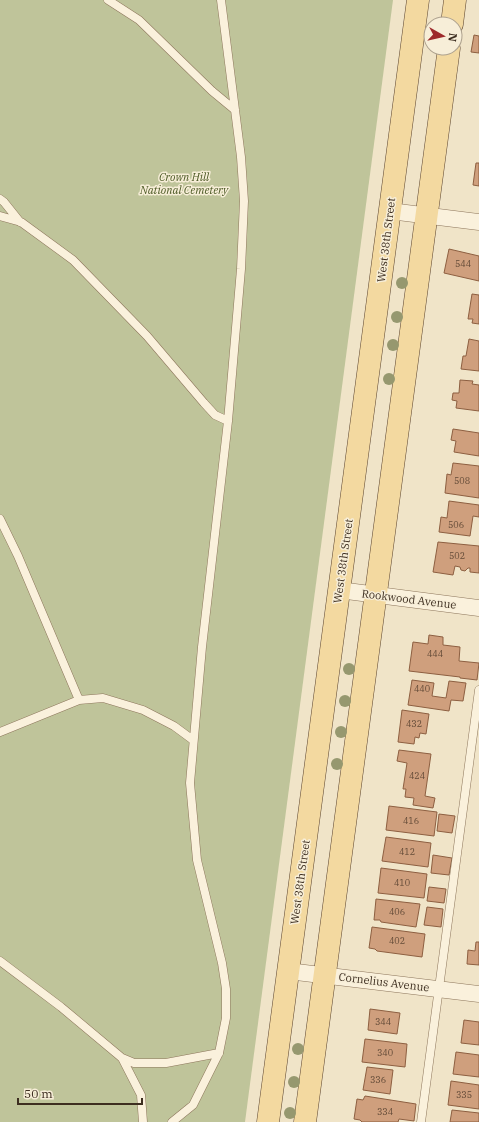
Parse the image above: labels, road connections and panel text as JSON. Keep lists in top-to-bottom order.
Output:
{
  "streets": {
    "main road": ["West 38th Street"],
    "street": ["Rookwood Avenue", "Cornelius Avenue"]
  },
  "crossings": [
    ["West 38th Street", "Rookwood Avenue"],
    ["West 38th Street", "Cornelius Avenue"]
  ],
  "parks": ["Crown Hill National Cemetery"],
  "house_numbers": [
    "544",
    "508",
    "506",
    "502",
    "444",
    "440",
    "432",
    "424",
    "416",
    "412",
    "410",
    "406",
    "402",
    "344",
    "340",
    "336",
    "335",
    "334"
  ],
  "scale_bar": "50 m",
  "north": "right"
}
